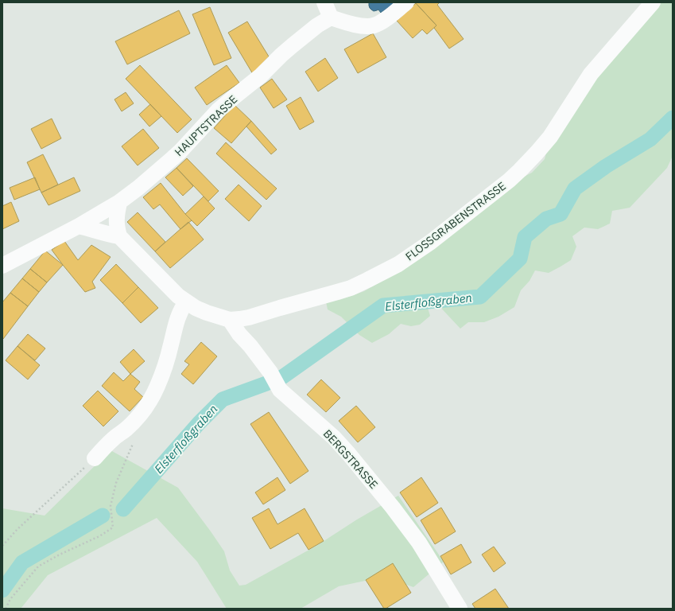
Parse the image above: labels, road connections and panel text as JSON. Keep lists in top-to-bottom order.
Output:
{
  "streets": {
    "street": ["HAUPTSTRASSE", "FLOSSGRABENSTRASSE", "BERGSTRASSE"]
  },
  "crossings": [
    ["FLOSSGRABENSTRASSE", "BERGSTRASSE"]
  ],
  "water": ["Elsterfloßgraben"]
}
